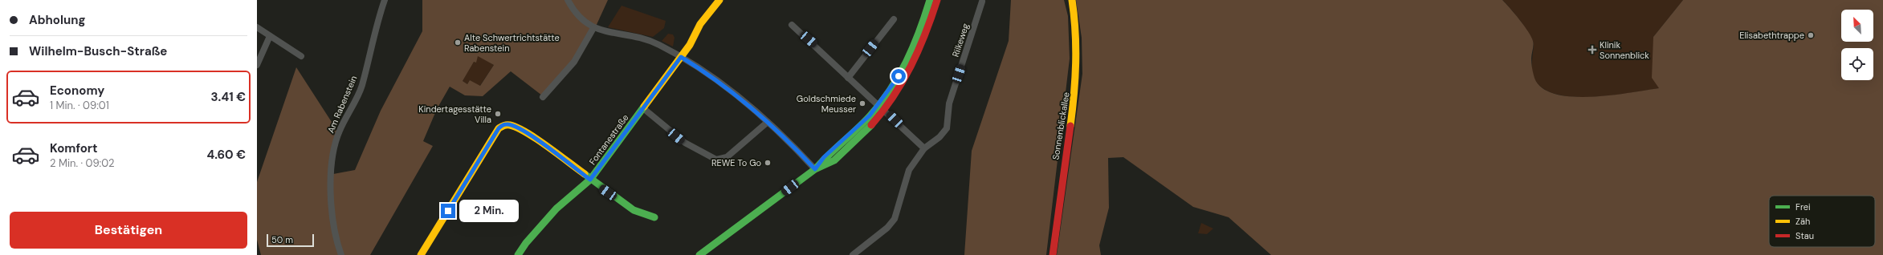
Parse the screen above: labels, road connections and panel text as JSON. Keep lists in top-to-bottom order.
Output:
{
  "streets": {
    "main road": ["Sonnenblickallee", "Fontanestraße"],
    "street": ["Rilkeweg", "Am Rabenstein"]
  },
  "places": {
    "other": [
      "Elisabethtrappe",
      "Alte Schwertrichtstätte Rabenstein",
      "Goldschmiede Meusser",
      "Kindertagesstätte Villa",
      "REWE To Go"
    ],
    "health": ["Klinik Sonnenblick"]
  },
  "legend": ["Frei", "Zäh", "Stau"],
  "scale_bar": "50 m",
  "north": "top left",
  "page": {
    "banner": ["Abholung", "Wilhelm-Busch-Straße"],
    "list": [
      {
        "name": "Economy",
        "note": "1 Min. · 09:01",
        "value": "3.41 €"
      },
      {
        "name": "Komfort",
        "note": "2 Min. · 09:02",
        "value": "4.60 €"
      }
    ],
    "bubble": "2 Min.",
    "buttons": "Bestätigen",
    "scale": "50 m"
  }
}
